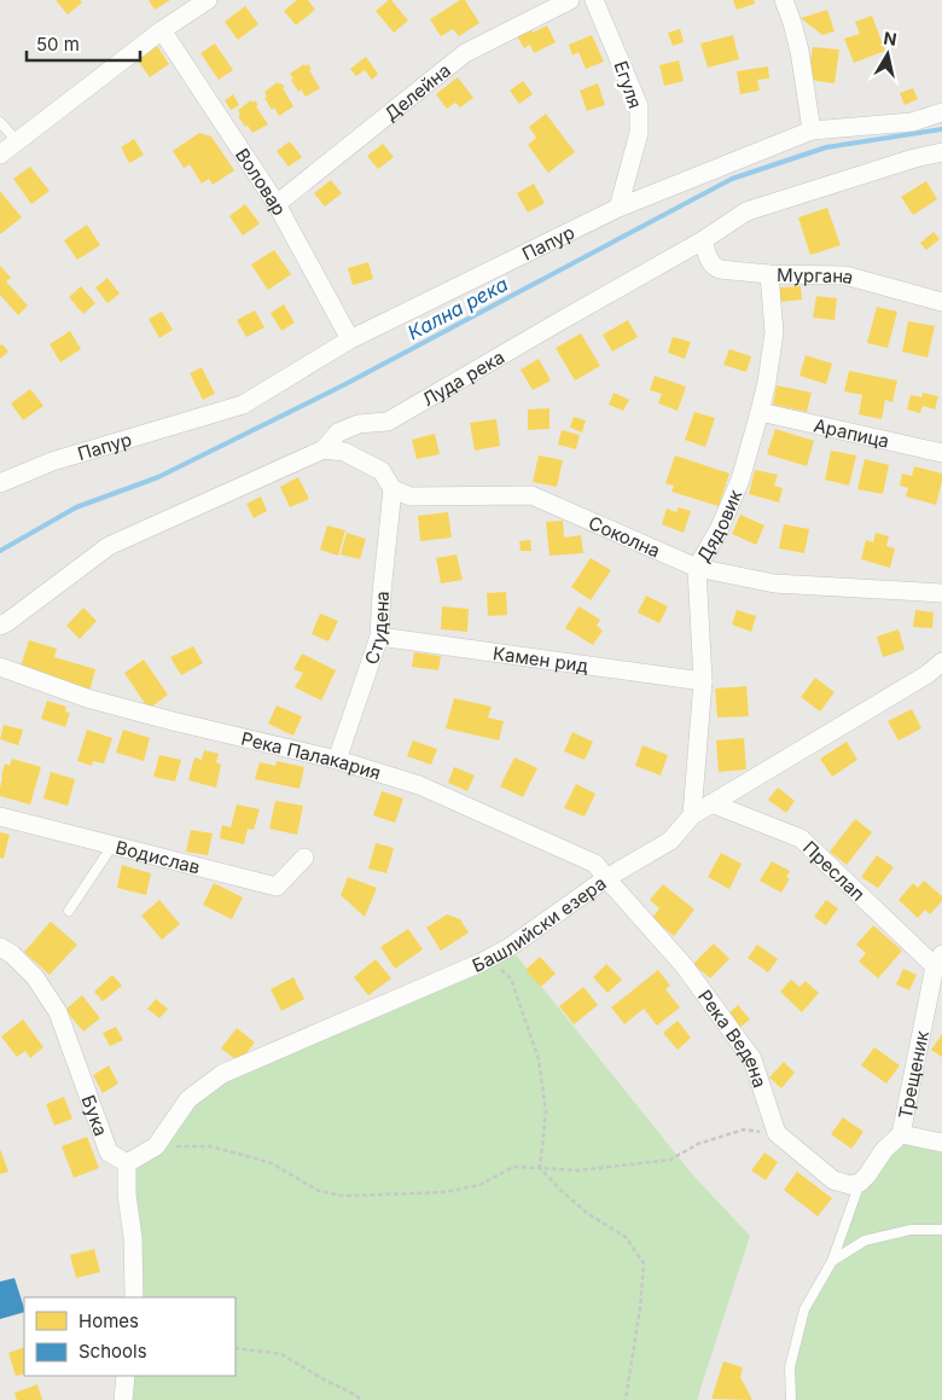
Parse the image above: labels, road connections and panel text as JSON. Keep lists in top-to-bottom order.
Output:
{
  "streets": {
    "street": [
      "Егуля",
      "Делейна",
      "Воловар",
      "Папур",
      "Мургана",
      "Луда река",
      "Арапица",
      "Дядовик",
      "Соколна",
      "Студена",
      "Камен рид",
      "Река Палакария",
      "Водислав",
      "Преслап",
      "Башлийски езера",
      "Река Ведена",
      "Трещеник",
      "Бука"
    ]
  },
  "crossings": [
    ["Егуля", "Папур"],
    ["Делейна", "Воловар"],
    ["Воловар", "Папур"],
    ["Мургана", "Луда река"],
    ["Мургана", "Дядовик"],
    ["Арапица", "Дядовик"],
    ["Дядовик", "Соколна"],
    ["Дядовик", "Камен рид"],
    ["Дядовик", "Башлийски езера"],
    ["Соколна", "Студена"],
    ["Студена", "Камен рид"],
    ["Студена", "Река Палакария"],
    ["Река Палакария", "Башлийски езера"],
    ["Река Палакария", "Река Ведена"],
    ["Преслап", "Башлийски езера"],
    ["Преслап", "Трещеник"],
    ["Башлийски езера", "Река Ведена"],
    ["Башлийски езера", "Бука"]
  ],
  "water": ["Кална река"],
  "legend": ["Homes", "Schools"],
  "scale_bar": "50 m",
  "north": "top"
}
